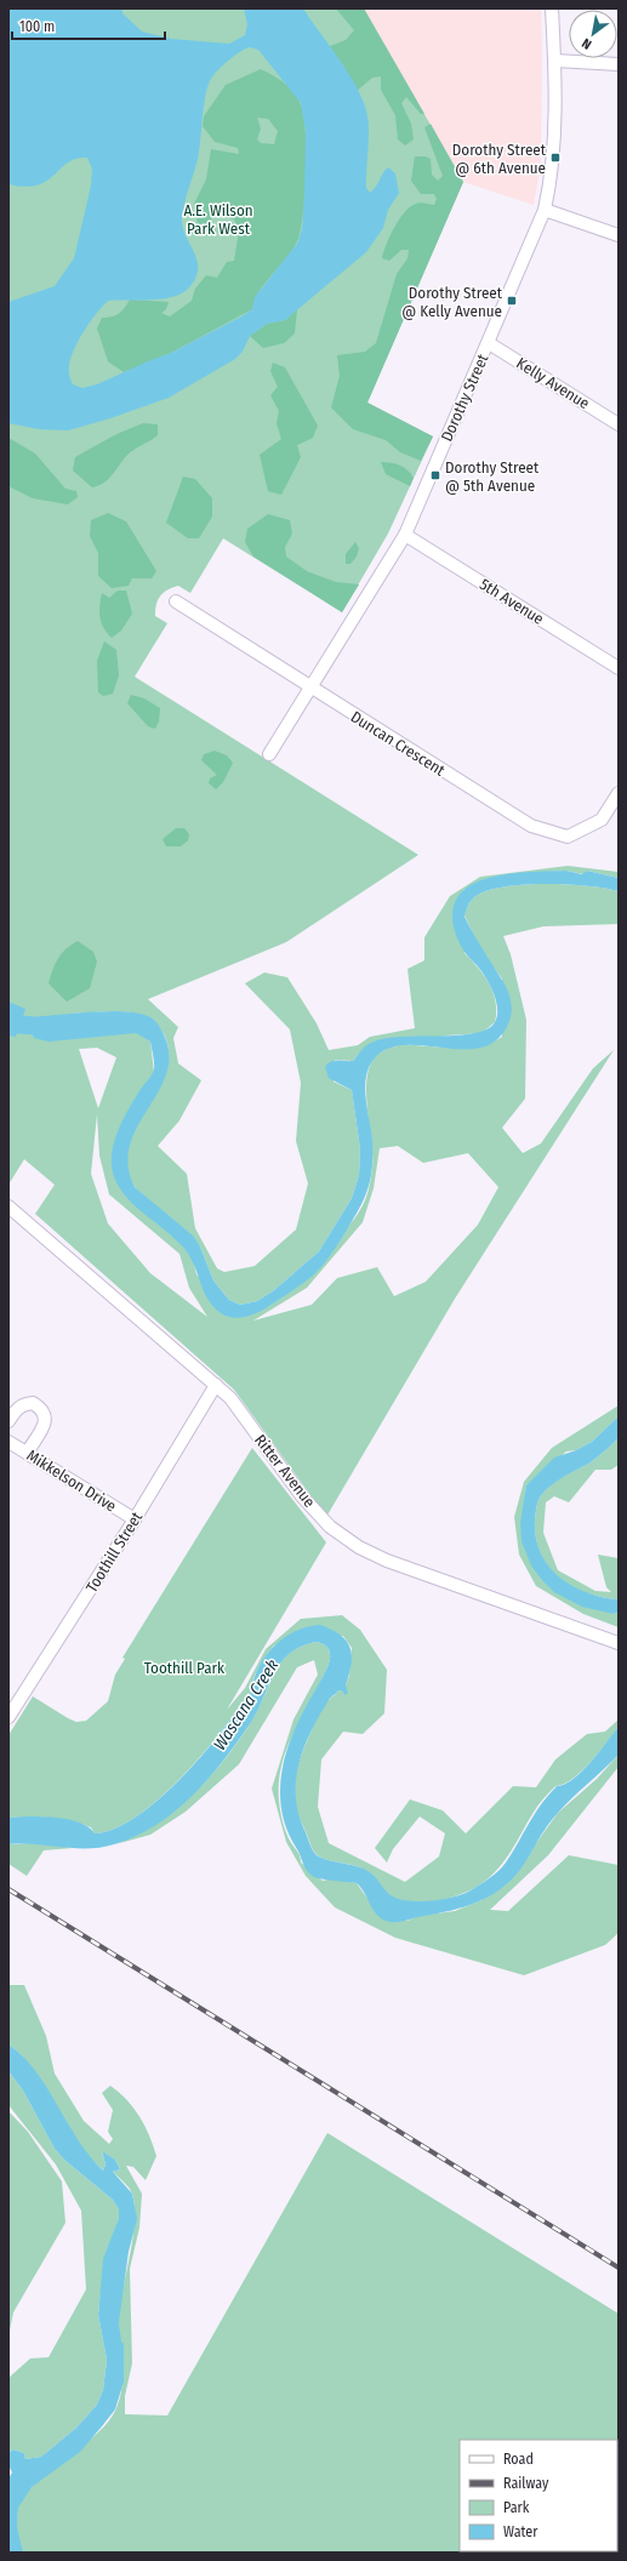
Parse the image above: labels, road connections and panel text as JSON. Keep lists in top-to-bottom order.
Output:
{
  "streets": {
    "street": [
      "Kelly Avenue",
      "Dorothy Street",
      "5th Avenue",
      "Duncan Crescent",
      "Ritter Avenue",
      "Mikkelson Drive",
      "Toothill Street"
    ]
  },
  "crossings": [
    ["Kelly Avenue", "Dorothy Street"],
    ["Dorothy Street", "5th Avenue"],
    ["Dorothy Street", "Duncan Crescent"],
    ["Ritter Avenue", "Toothill Street"],
    ["Mikkelson Drive", "Toothill Street"]
  ],
  "water": ["Wascana Creek"],
  "parks": ["A.E. Wilson Park West", "Toothill Park"],
  "places": {
    "transit": ["Dorothy Street @ 6th Avenue", "Dorothy Street @ Kelly Avenue", "Dorothy Street @ 5th Avenue"]
  },
  "legend": [
    "Road",
    "Railway",
    "Park",
    "Water"
  ],
  "scale_bar": "100 m",
  "north": "bottom left"
}
